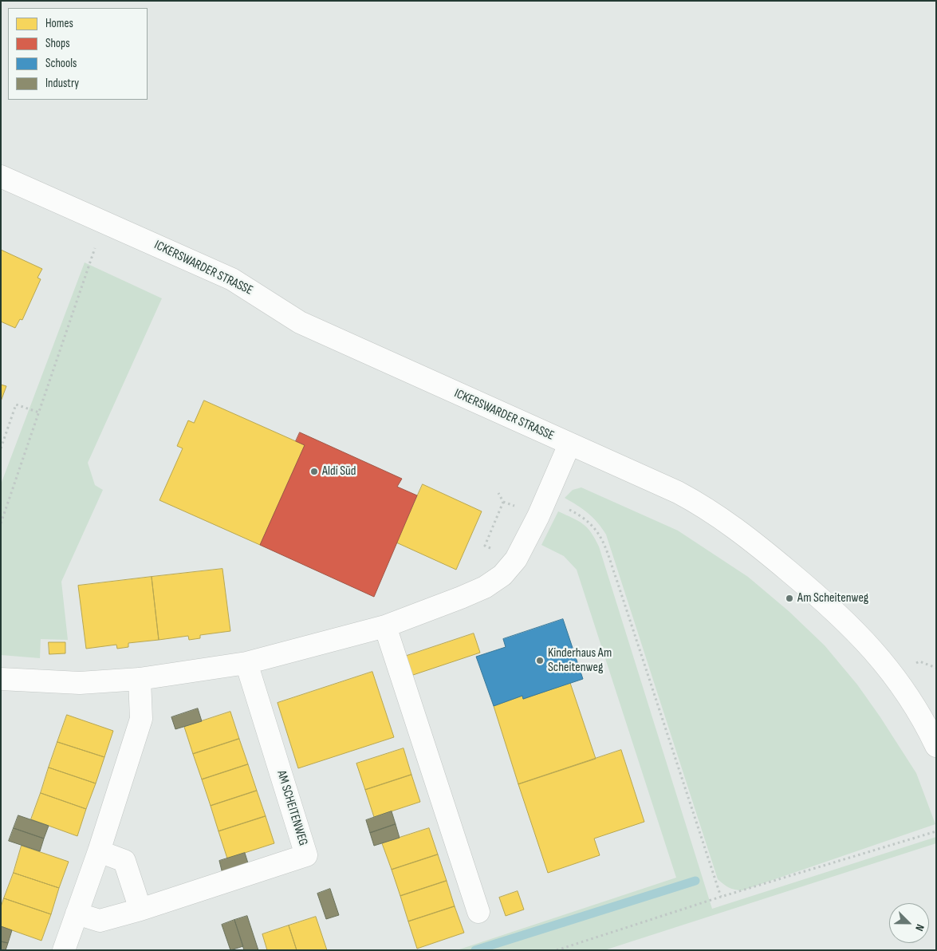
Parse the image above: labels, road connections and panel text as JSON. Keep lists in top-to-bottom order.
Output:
{
  "streets": {
    "street": ["ICKERSWARDER STRASSE", "AM SCHEITENWEG"]
  },
  "places": ["Aldi Süd", "Am Scheitenweg", "Kinderhaus Am Scheitenweg"],
  "legend": [
    "Homes",
    "Shops",
    "Schools",
    "Industry"
  ],
  "north": "bottom right"
}
